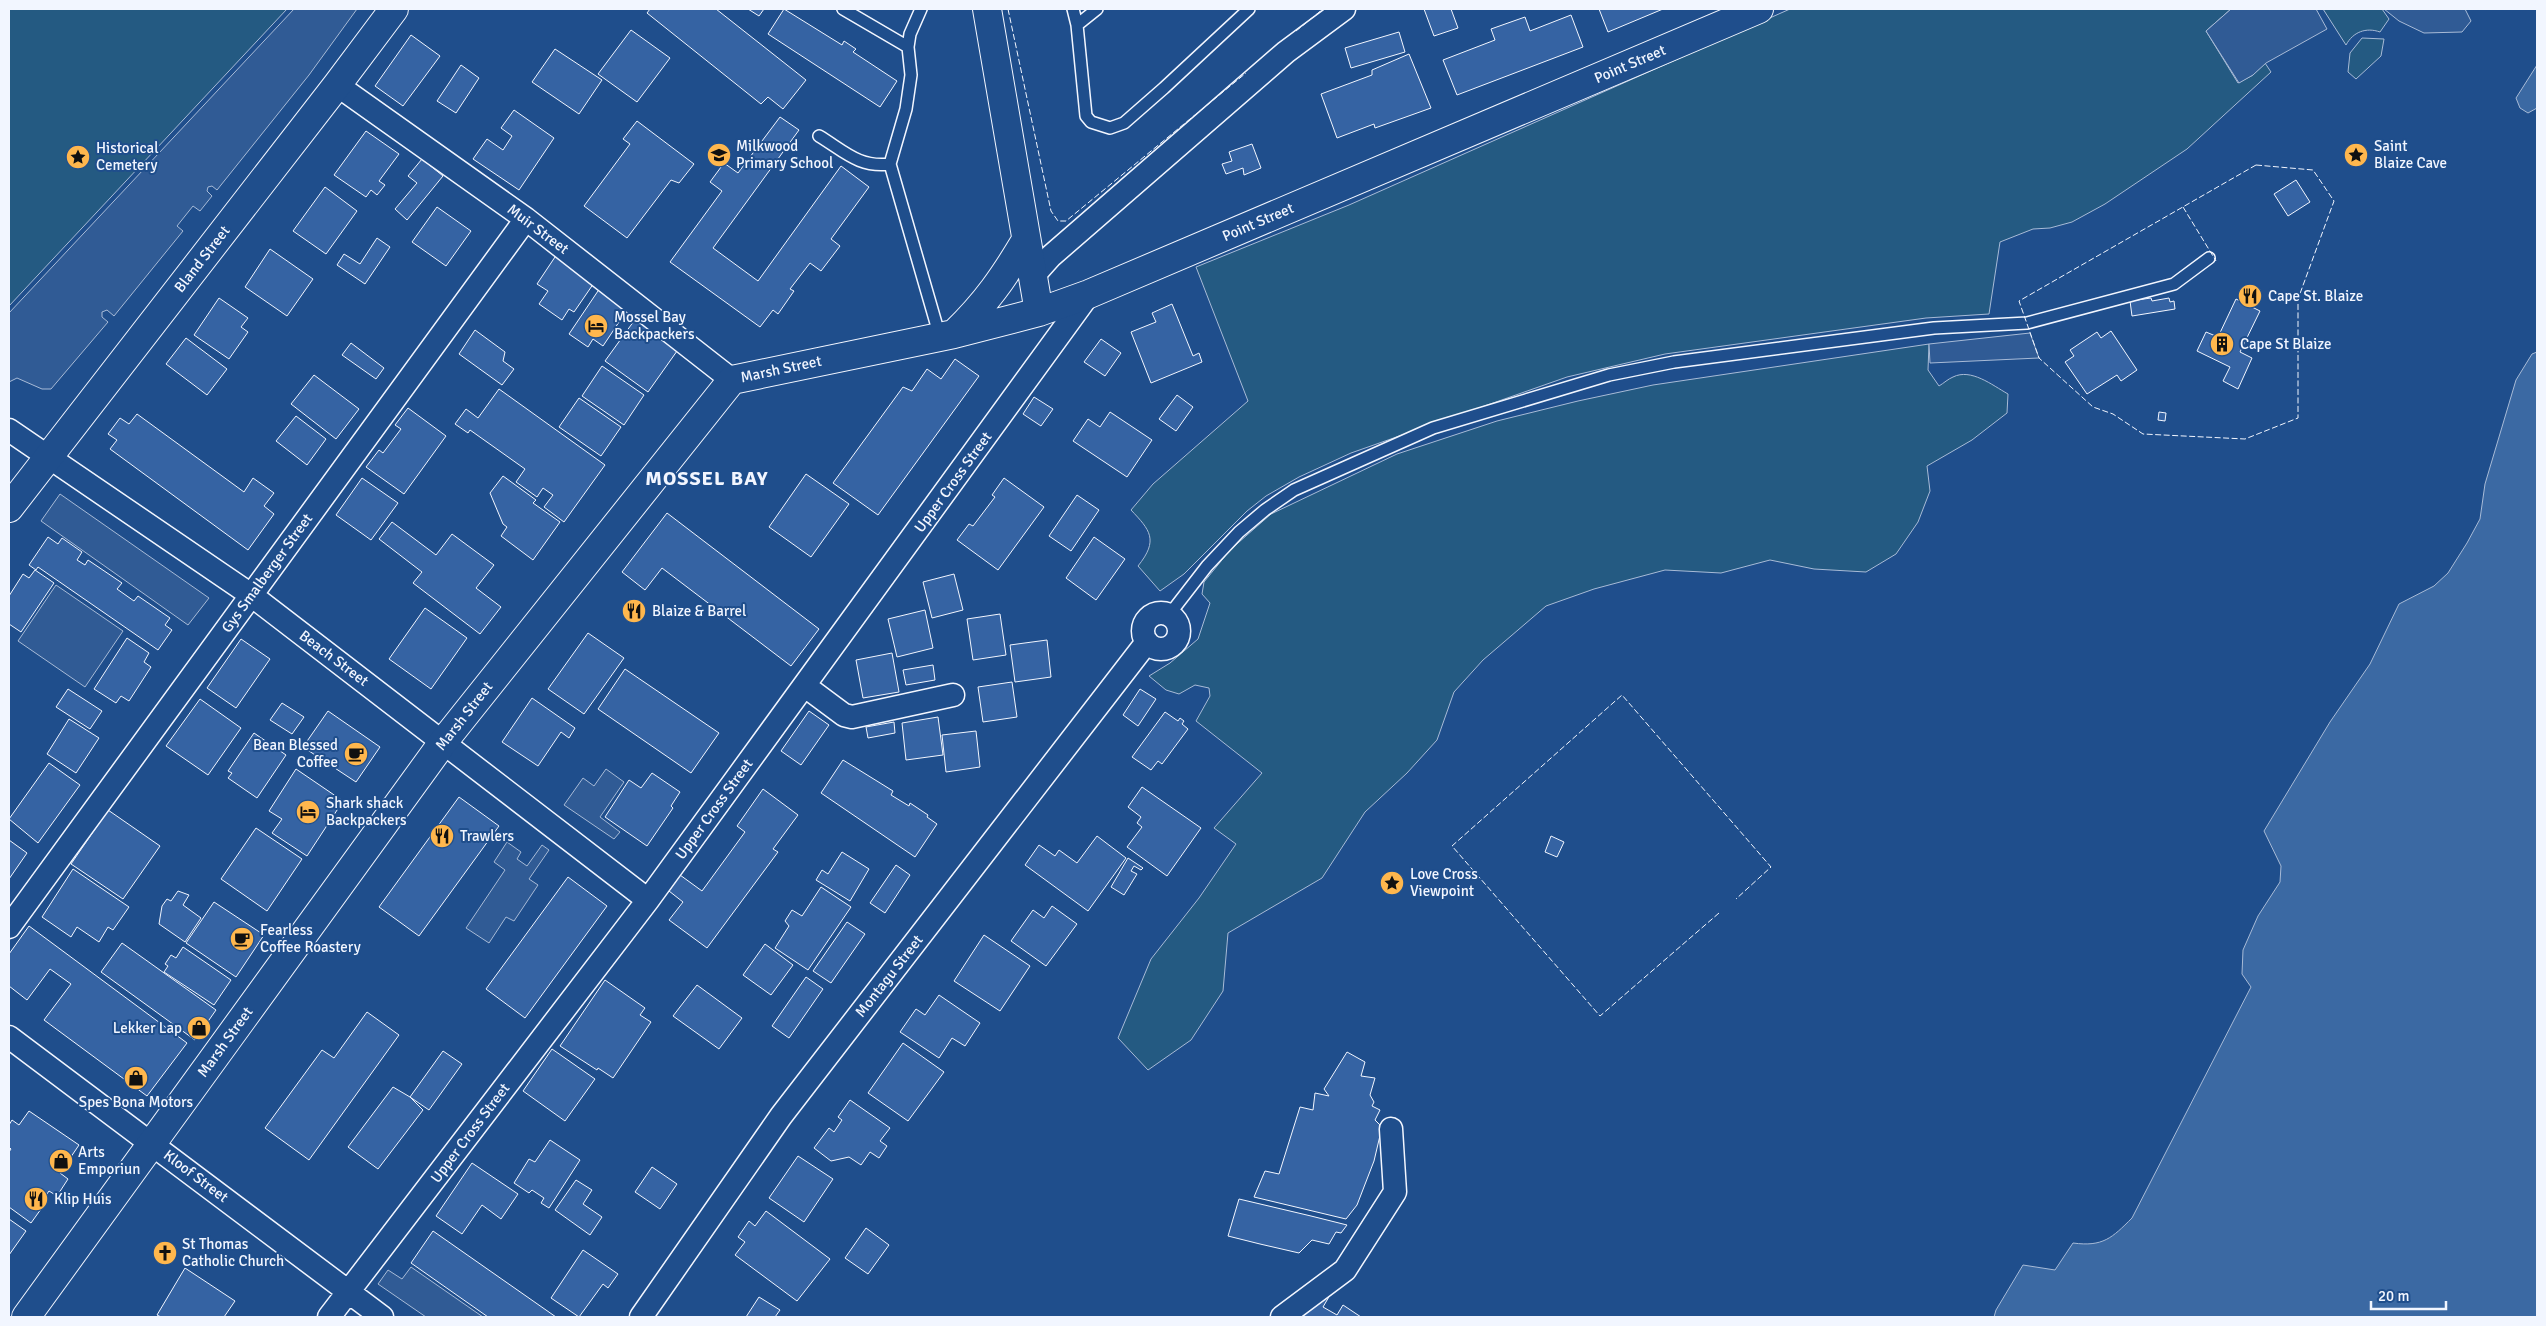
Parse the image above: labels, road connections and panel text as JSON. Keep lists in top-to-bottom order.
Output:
{
  "streets": {
    "street": [
      "Point Street",
      "Muir Street",
      "Bland Street",
      "Marsh Street",
      "Upper Cross Street",
      "Gys Smalberger Street",
      "Beach Street",
      "Montagu Street",
      "Kloof Street"
    ]
  },
  "crossings": [
    ["Point Street", "Marsh Street"],
    ["Point Street", "Upper Cross Street"],
    ["Muir Street", "Bland Street"],
    ["Muir Street", "Marsh Street"],
    ["Muir Street", "Gys Smalberger Street"],
    ["Bland Street", "Beach Street"],
    ["Marsh Street", "Beach Street"],
    ["Marsh Street", "Kloof Street"],
    ["Upper Cross Street", "Beach Street"],
    ["Upper Cross Street", "Kloof Street"],
    ["Gys Smalberger Street", "Beach Street"]
  ],
  "districts": ["MOSSEL BAY"],
  "places": {
    "school or university": ["Milkwood Primary School"],
    "place": ["Saint Blaize Cave", "Historical Cemetery", "Love Cross Viewpoint"],
    "restaurant": [
      "Cape St. Blaize",
      "Blaize & Barrel",
      "Trawlers",
      "Klip Huis"
    ],
    "hotel": ["Mossel Bay Backpackers", "Shark shack Backpackers"],
    "building": ["Cape St Blaize"],
    "cafe": ["Bean Blessed Coffee", "Fearless Coffee Roastery"],
    "shop": ["Lekker Lap", "Spes Bona Motors", "Arts Emporiun"],
    "church": ["St Thomas Catholic Church"]
  },
  "scale_bar": "20 m"
}
